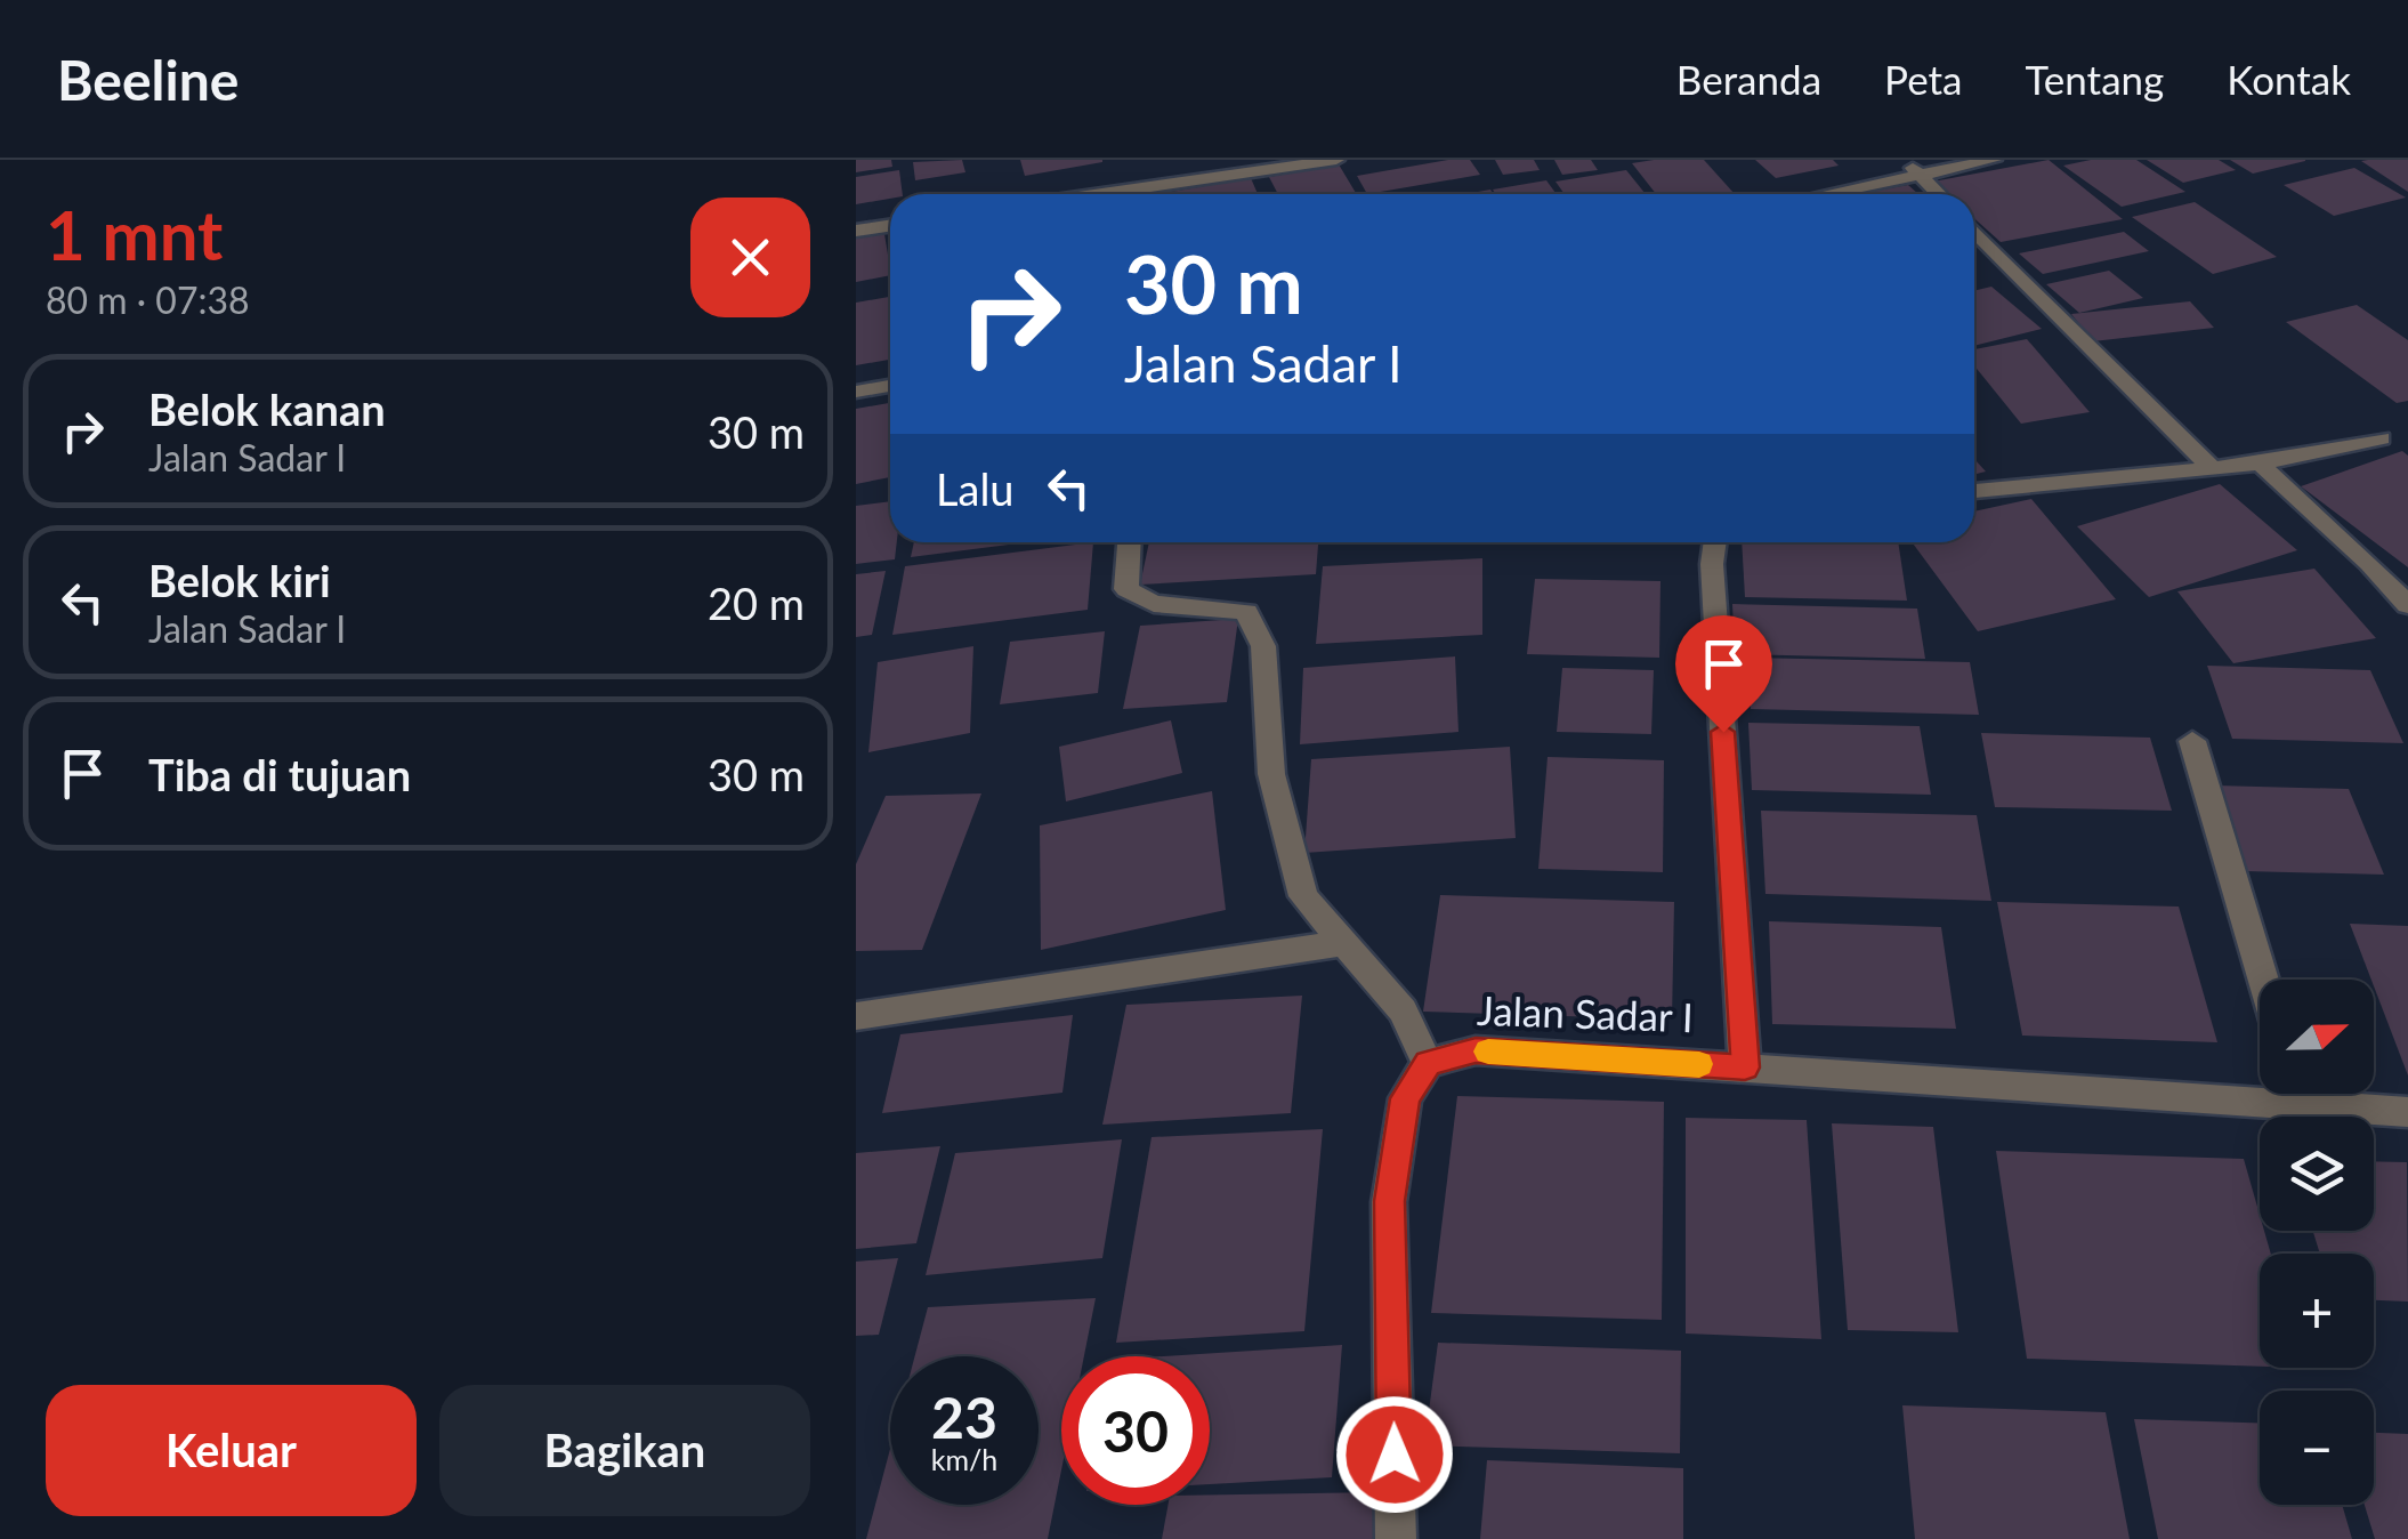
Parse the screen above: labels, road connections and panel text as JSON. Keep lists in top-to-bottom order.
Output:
{
  "streets": {
    "street": ["Jalan Sadar I"]
  },
  "north": "right",
  "page": {
    "header": "Beeline",
    "nav": [
      "Beranda",
      "Peta",
      "Tentang",
      "Kontak"
    ],
    "heading": ["1 mnt", "80 m · 07:38"],
    "turn": ["30 m", "Jalan Sadar I"],
    "list": [
      {
        "name": "Belok kanan",
        "note": "Jalan Sadar I",
        "value": "30 m"
      },
      {
        "name": "Belok kiri",
        "note": "Jalan Sadar I",
        "value": "20 m"
      },
      {
        "name": "Tiba di tujuan",
        "value": "30 m"
      }
    ],
    "then": "Lalu",
    "map_buttons": ["+", "−"],
    "speed": "23 km/h",
    "limit": "30",
    "buttons": ["Keluar", "Bagikan"]
  }
}
